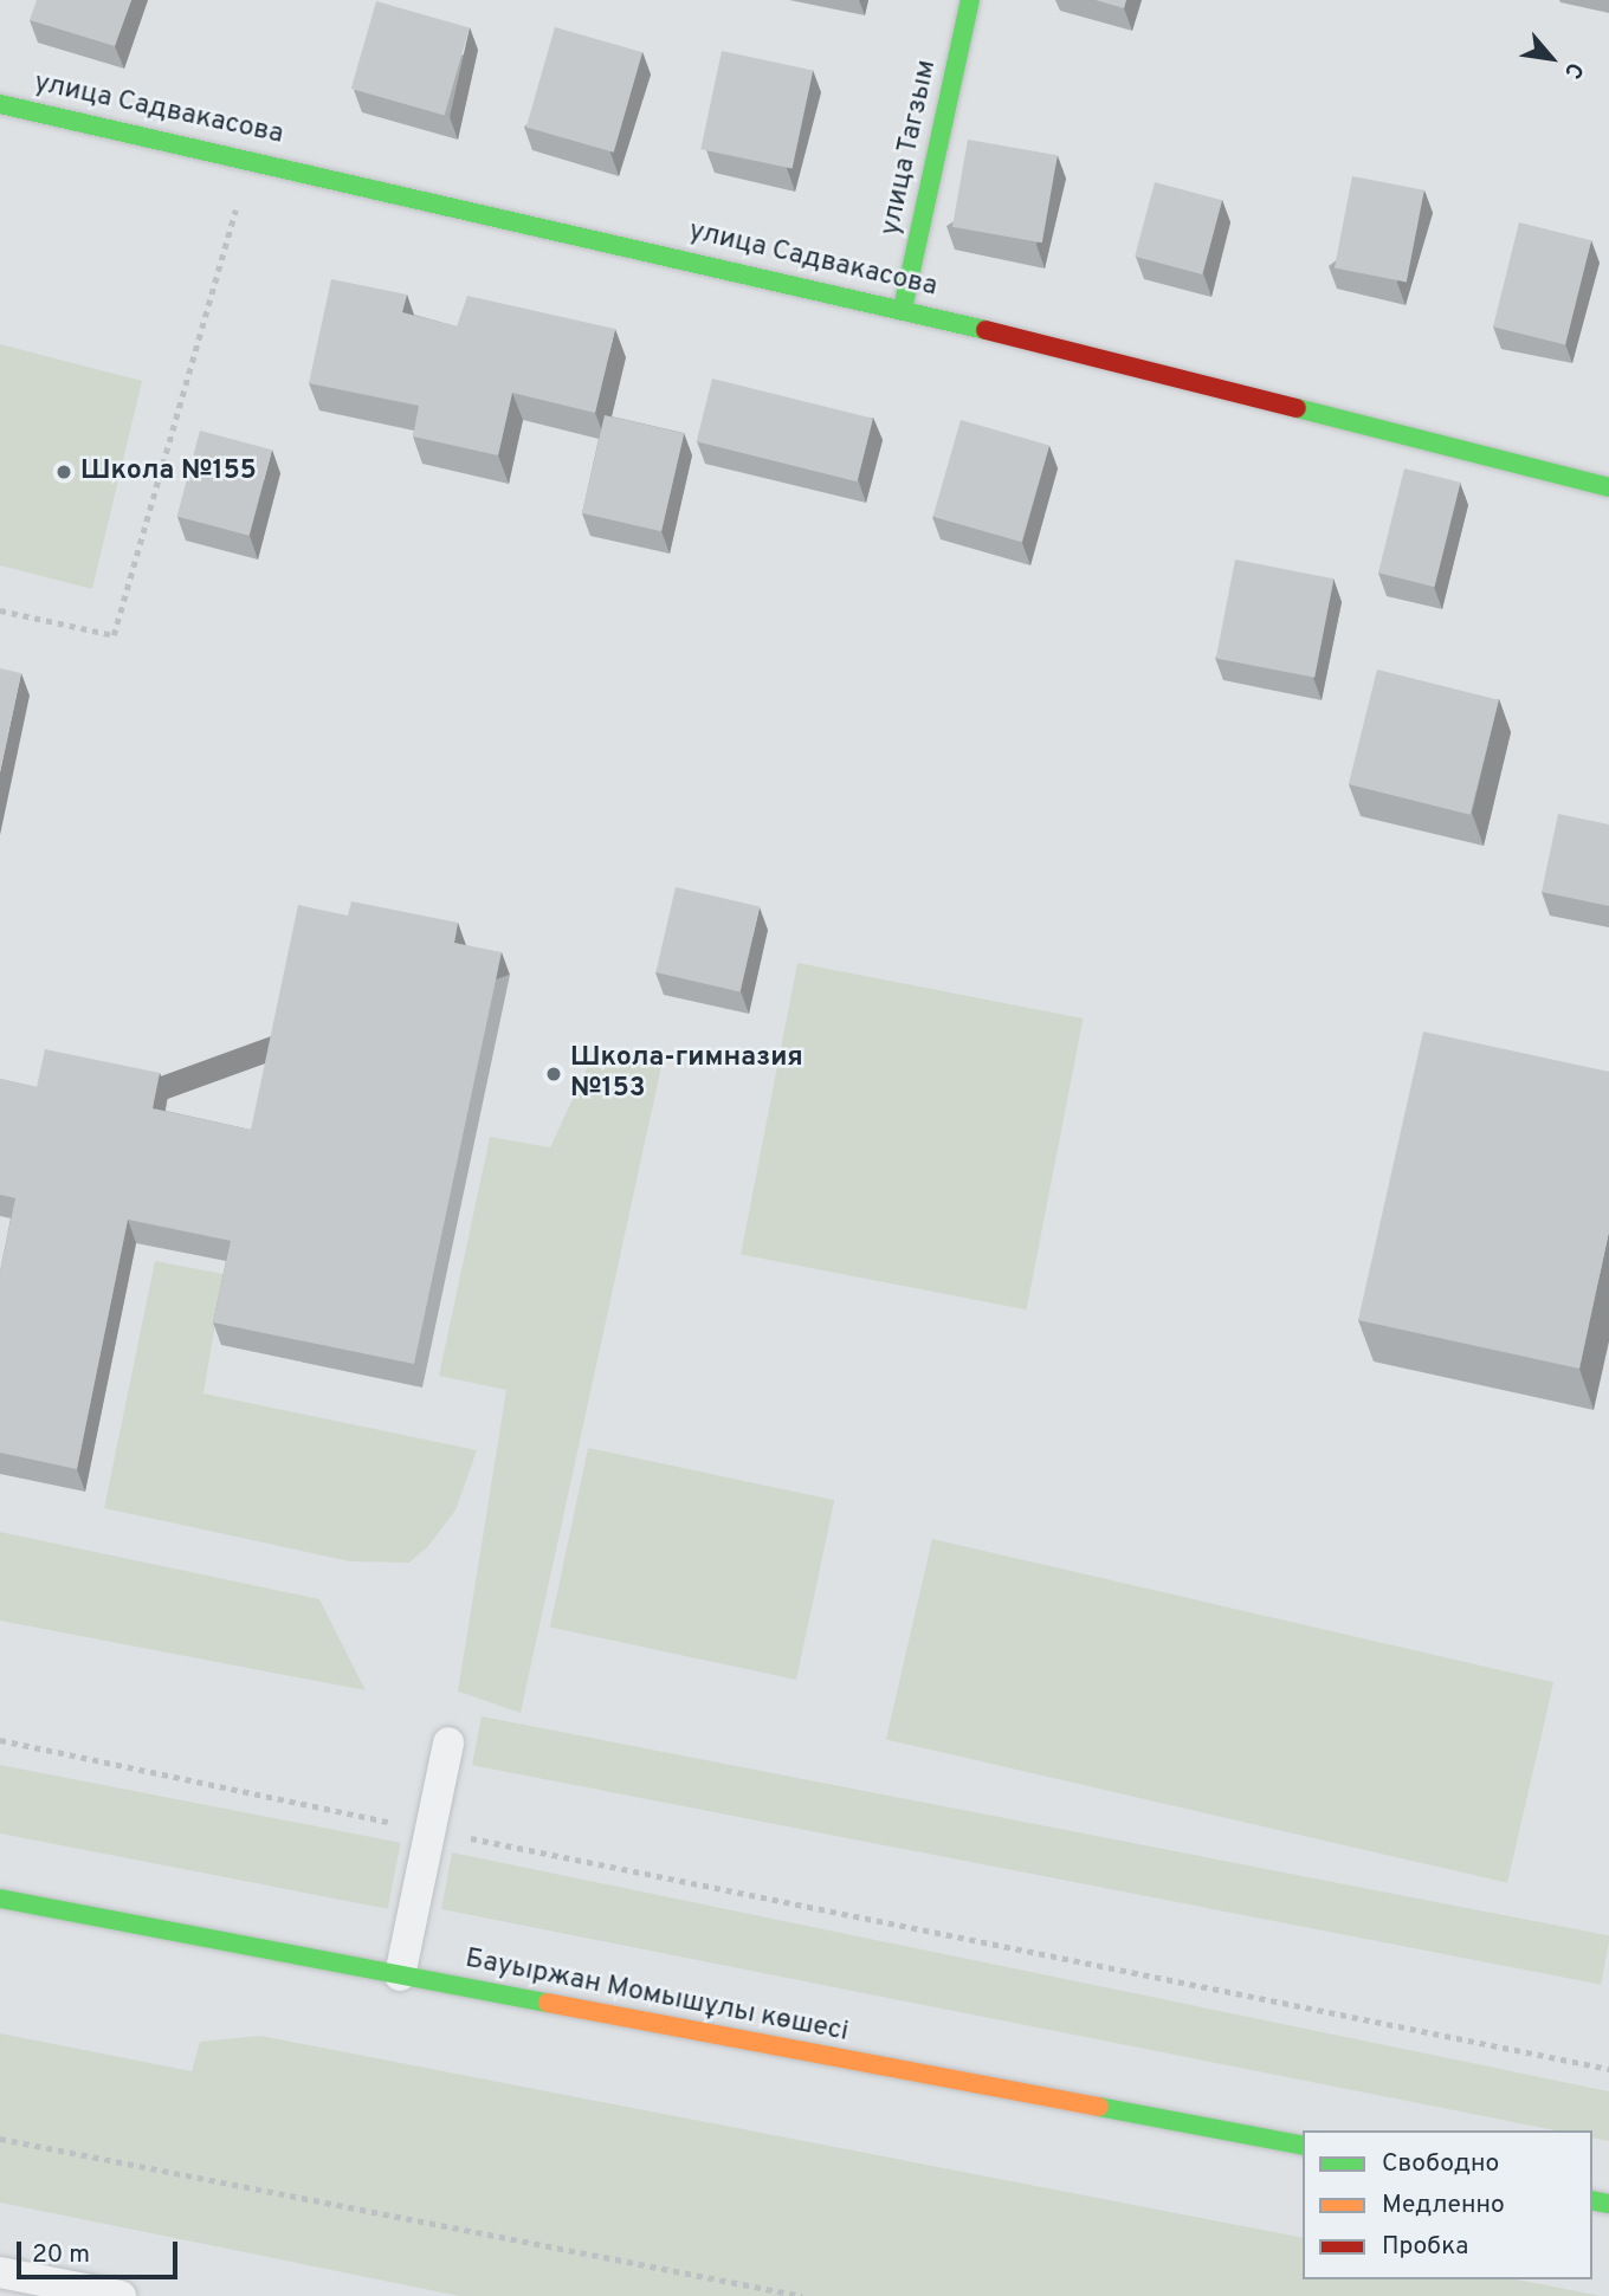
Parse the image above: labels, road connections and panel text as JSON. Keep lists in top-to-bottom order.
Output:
{
  "streets": {
    "street": ["улица Садвакасова", "улица Тагзым", "Бауыржан Момышұлы көшесі"]
  },
  "crossings": [
    ["улица Садвакасова", "улица Тагзым"]
  ],
  "places": ["Школа №155", "Школа-гимназия №153"],
  "legend": ["Свободно", "Медленно", "Пробка"],
  "scale_bar": "20 m",
  "north": "bottom right"
}
